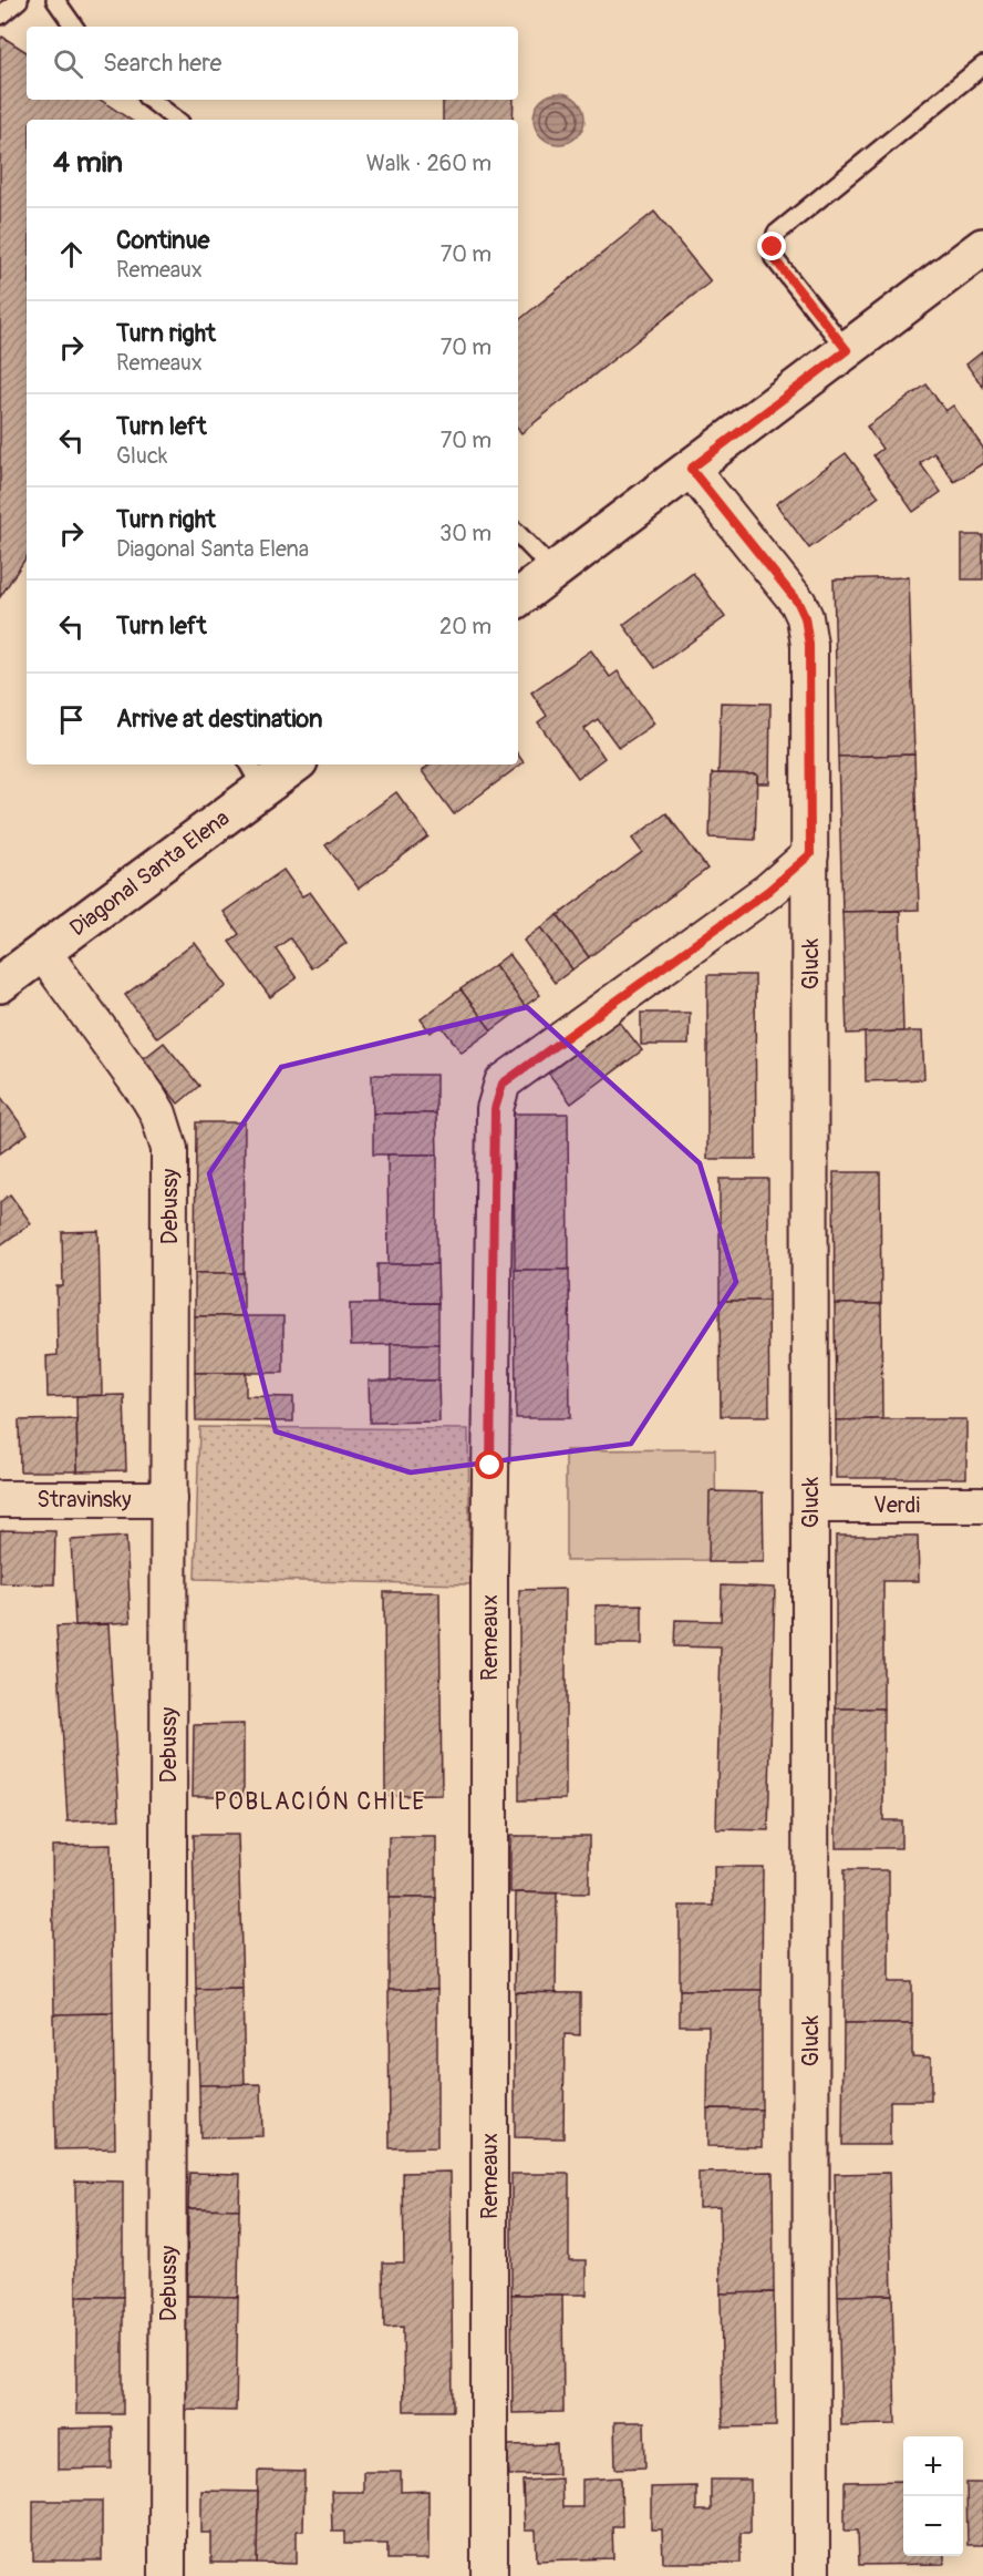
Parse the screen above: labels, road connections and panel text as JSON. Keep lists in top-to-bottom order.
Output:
{
  "streets": {
    "main road": ["Diagonal Santa Elena"],
    "street": [
      "Gluck",
      "Debussy",
      "Stravinsky",
      "Verdi",
      "Remeaux"
    ]
  },
  "crossings": [
    ["Diagonal Santa Elena", "Debussy"],
    ["Gluck", "Verdi"],
    ["Gluck", "Remeaux"],
    ["Debussy", "Stravinsky"]
  ],
  "districts": ["POBLACIÓN CHILE"],
  "page": {
    "search": "Search here",
    "heading": ["4 min", "Walk · 260 m"],
    "list": [
      ["Continue", "Remeaux", "70 m"],
      ["Turn right", "Remeaux", "70 m"],
      ["Turn left", "Gluck", "70 m"],
      ["Turn right", "Diagonal Santa Elena", "30 m"],
      ["Turn left", "20 m"],
      "Arrive at destination"
    ],
    "map_buttons": ["+", "−"]
  }
}
